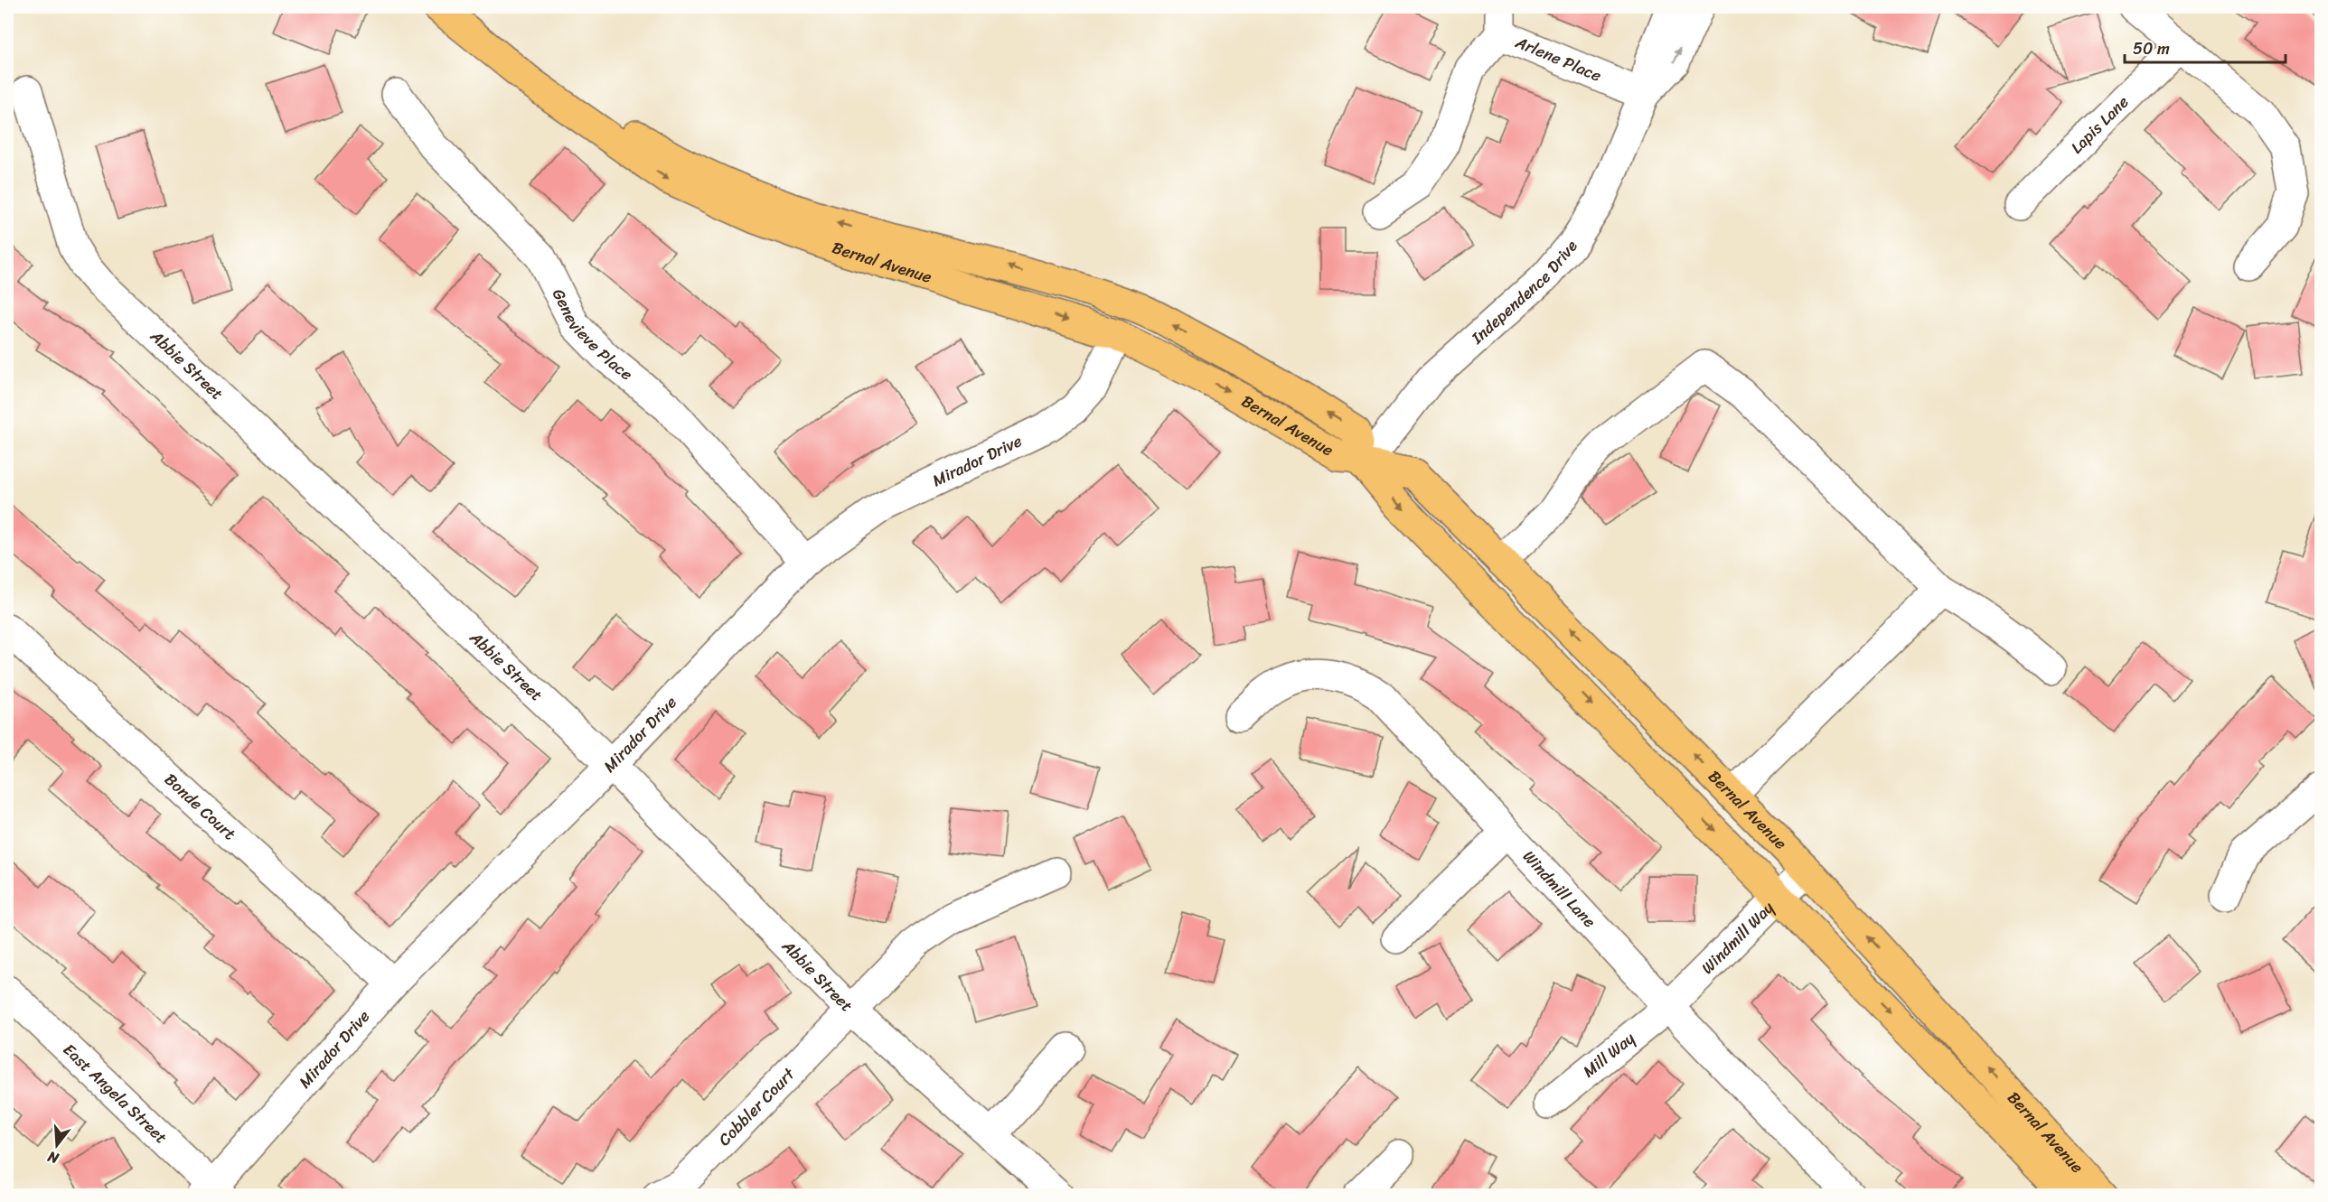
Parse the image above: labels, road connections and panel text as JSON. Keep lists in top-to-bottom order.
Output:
{
  "streets": {
    "main road": ["Bernal Avenue"],
    "street": [
      "Arlene Place",
      "Lapis Lane",
      "Independence Drive",
      "Genevieve Place",
      "Abbie Street",
      "Mirador Drive",
      "Bonde Court",
      "Windmill Lane",
      "Windmill Way",
      "Mill Way",
      "East Angela Street",
      "Cobbler Court"
    ]
  },
  "crossings": [
    ["Arlene Place", "Independence Drive"],
    ["Bernal Avenue", "Independence Drive"],
    ["Bernal Avenue", "Mirador Drive"],
    ["Bernal Avenue", "Windmill Way"],
    ["Genevieve Place", "Mirador Drive"],
    ["Abbie Street", "Mirador Drive"],
    ["Abbie Street", "Cobbler Court"],
    ["Mirador Drive", "Bonde Court"],
    ["Mirador Drive", "East Angela Street"],
    ["Windmill Lane", "Windmill Way"],
    ["Windmill Lane", "Mill Way"],
    ["Windmill Way", "Mill Way"]
  ],
  "scale_bar": "50 m",
  "north": "bottom"
}
